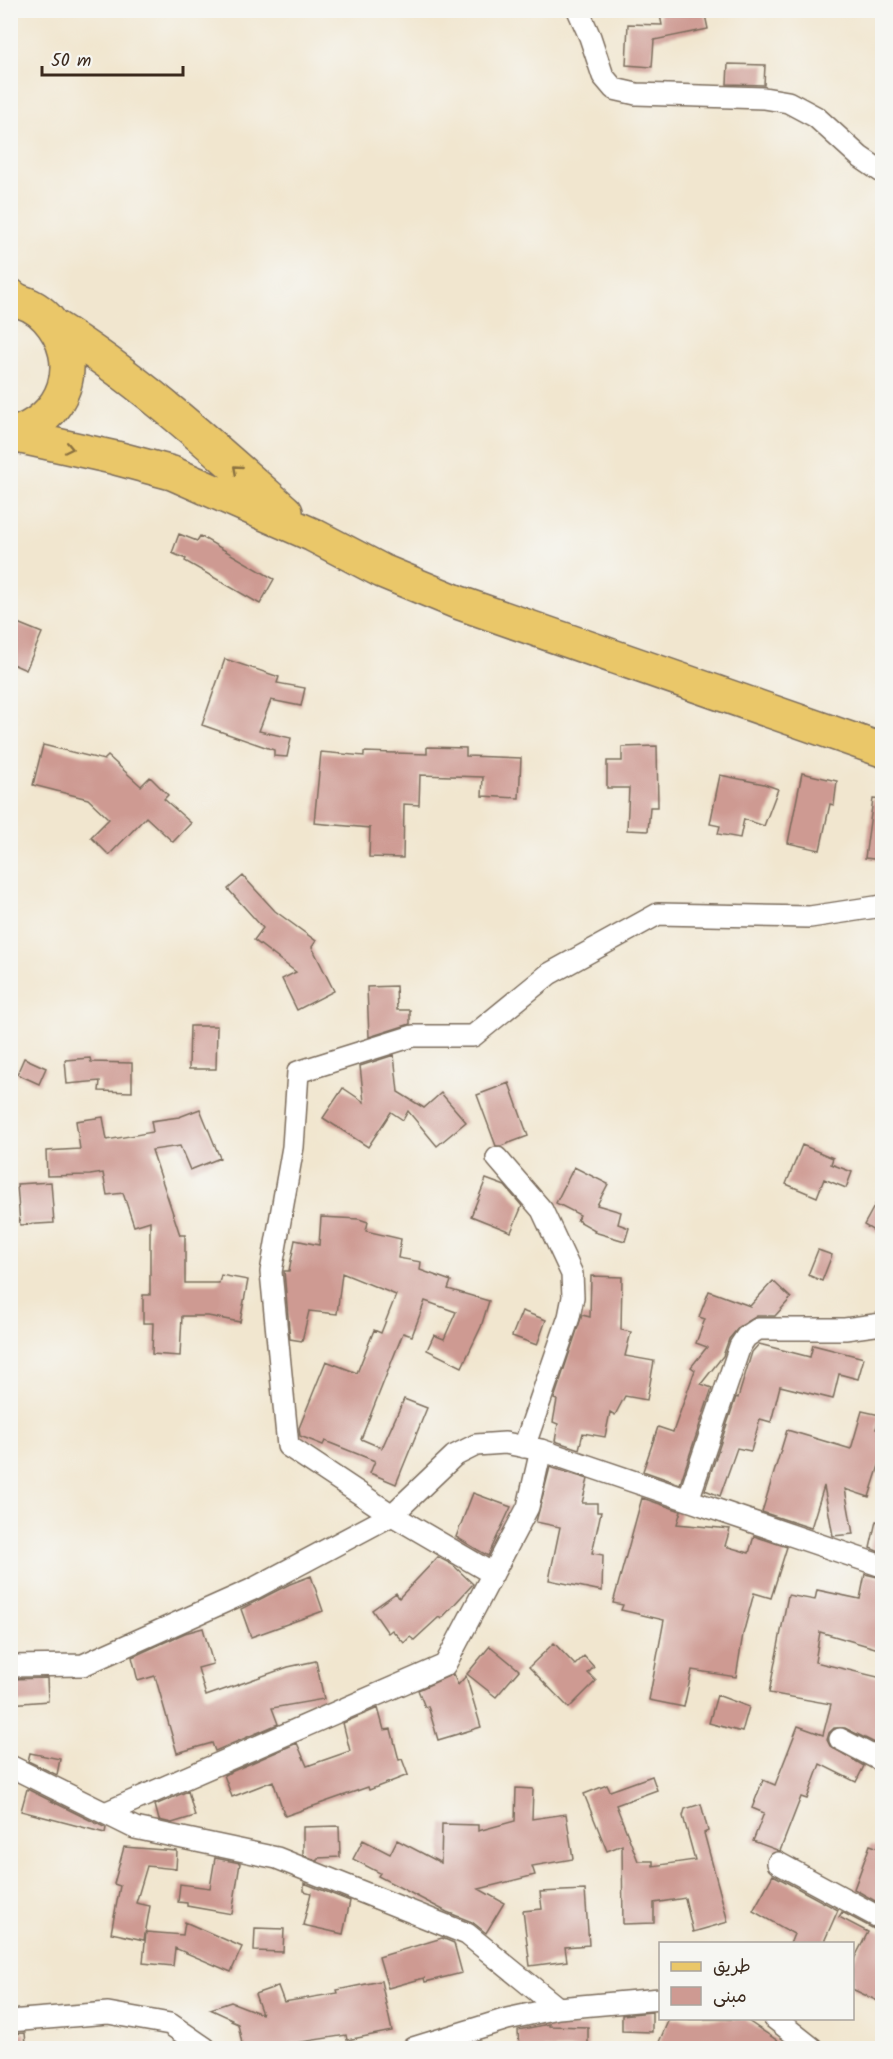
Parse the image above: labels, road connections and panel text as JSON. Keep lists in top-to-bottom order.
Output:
{
  "legend": ["طريق", "مبنى"],
  "scale_bar": "50 m"
}
